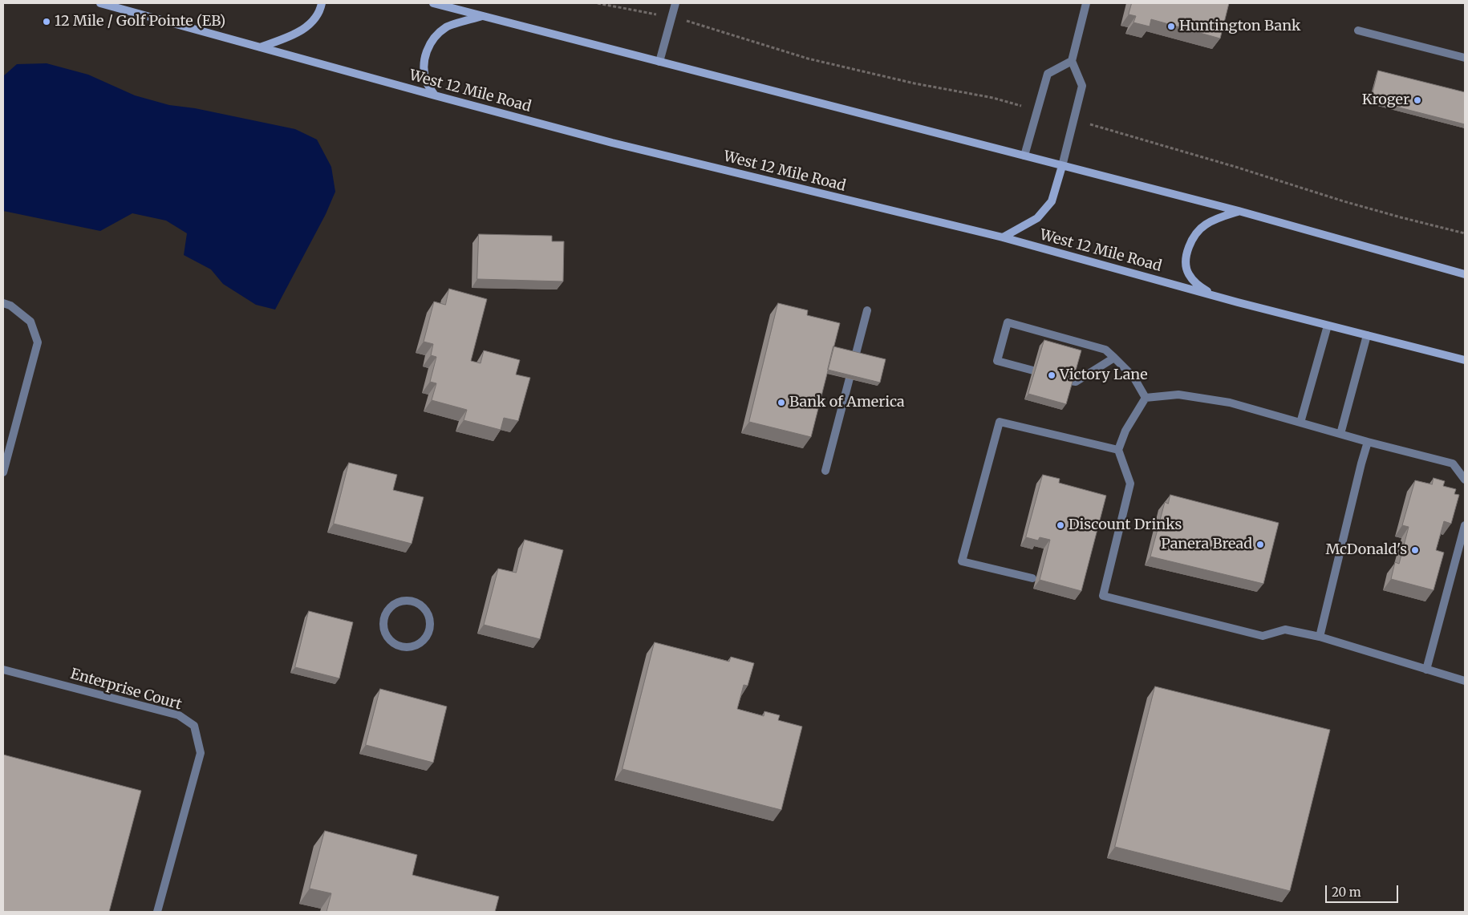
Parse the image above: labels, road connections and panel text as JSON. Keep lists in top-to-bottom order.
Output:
{
  "streets": {
    "main road": ["West 12 Mile Road"],
    "street": ["Enterprise Court"]
  },
  "places": [
    "12 Mile / Golf Pointe (EB)",
    "Huntington Bank",
    "Kroger",
    "Victory Lane",
    "Bank of America",
    "Discount Drinks",
    "Panera Bread",
    "McDonald's"
  ],
  "scale_bar": "20 m"
}
